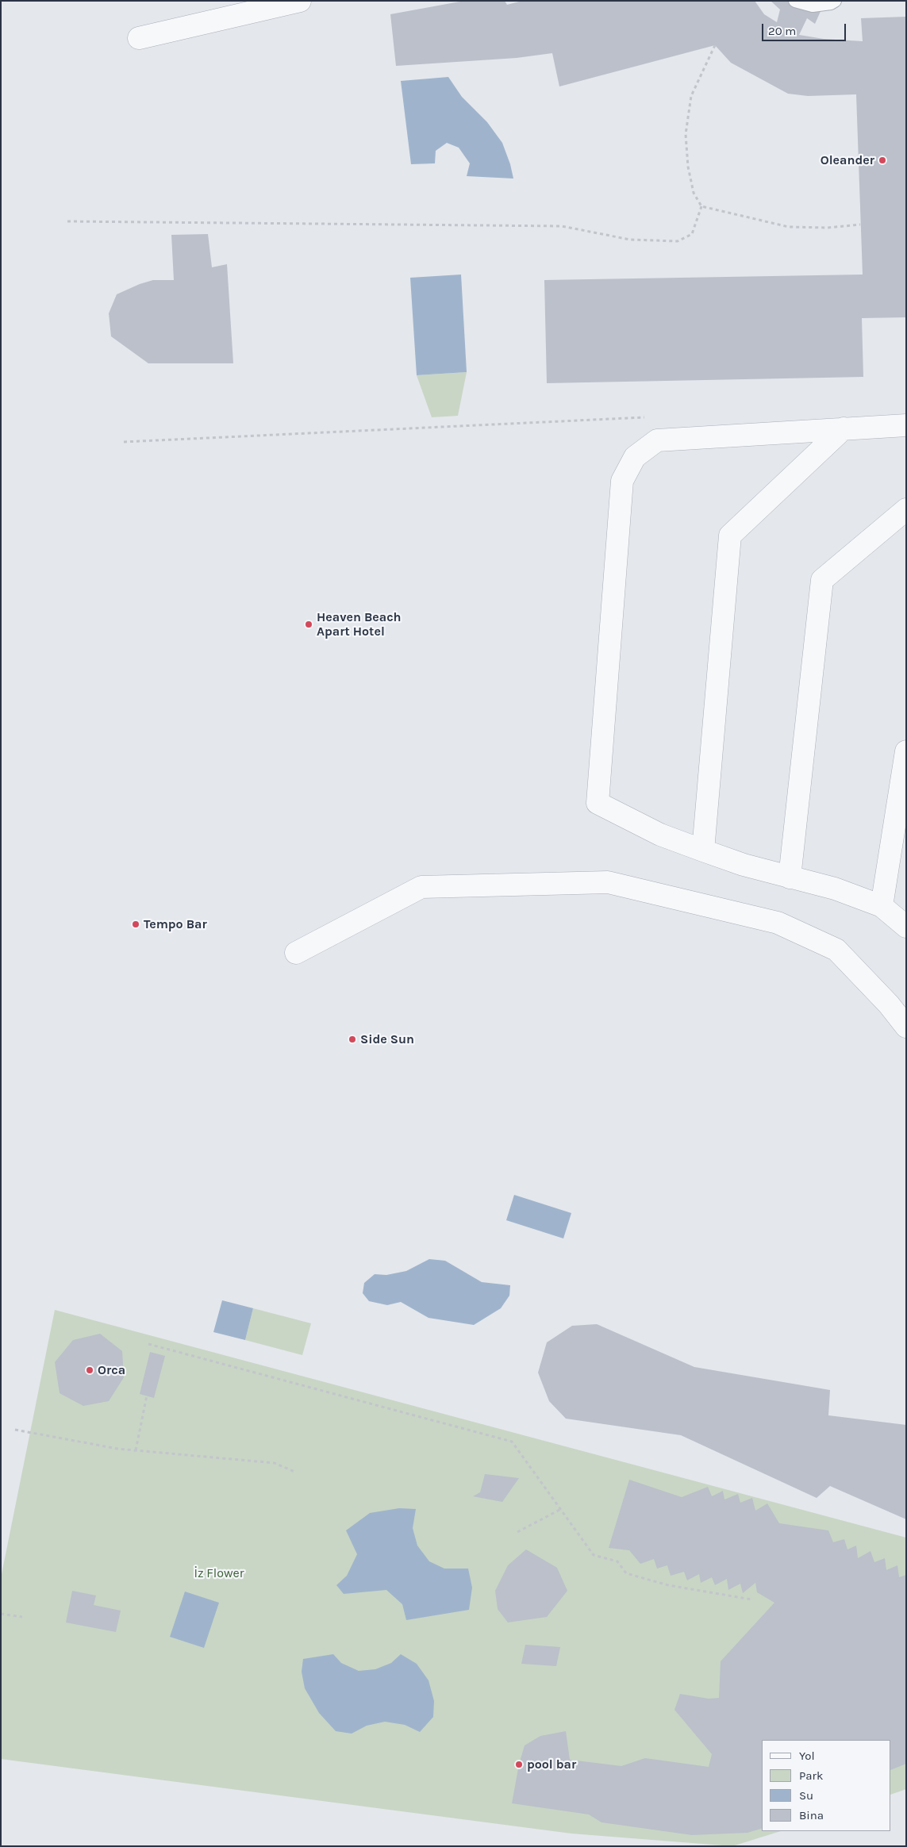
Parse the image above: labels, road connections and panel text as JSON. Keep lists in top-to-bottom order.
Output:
{
  "parks": ["İz Flower"],
  "places": [
    "Oleander",
    "Heaven Beach Apart Hotel",
    "Tempo Bar",
    "Side Sun",
    "Orca",
    "pool bar"
  ],
  "legend": [
    "Yol",
    "Park",
    "Su",
    "Bina"
  ],
  "scale_bar": "20 m"
}
